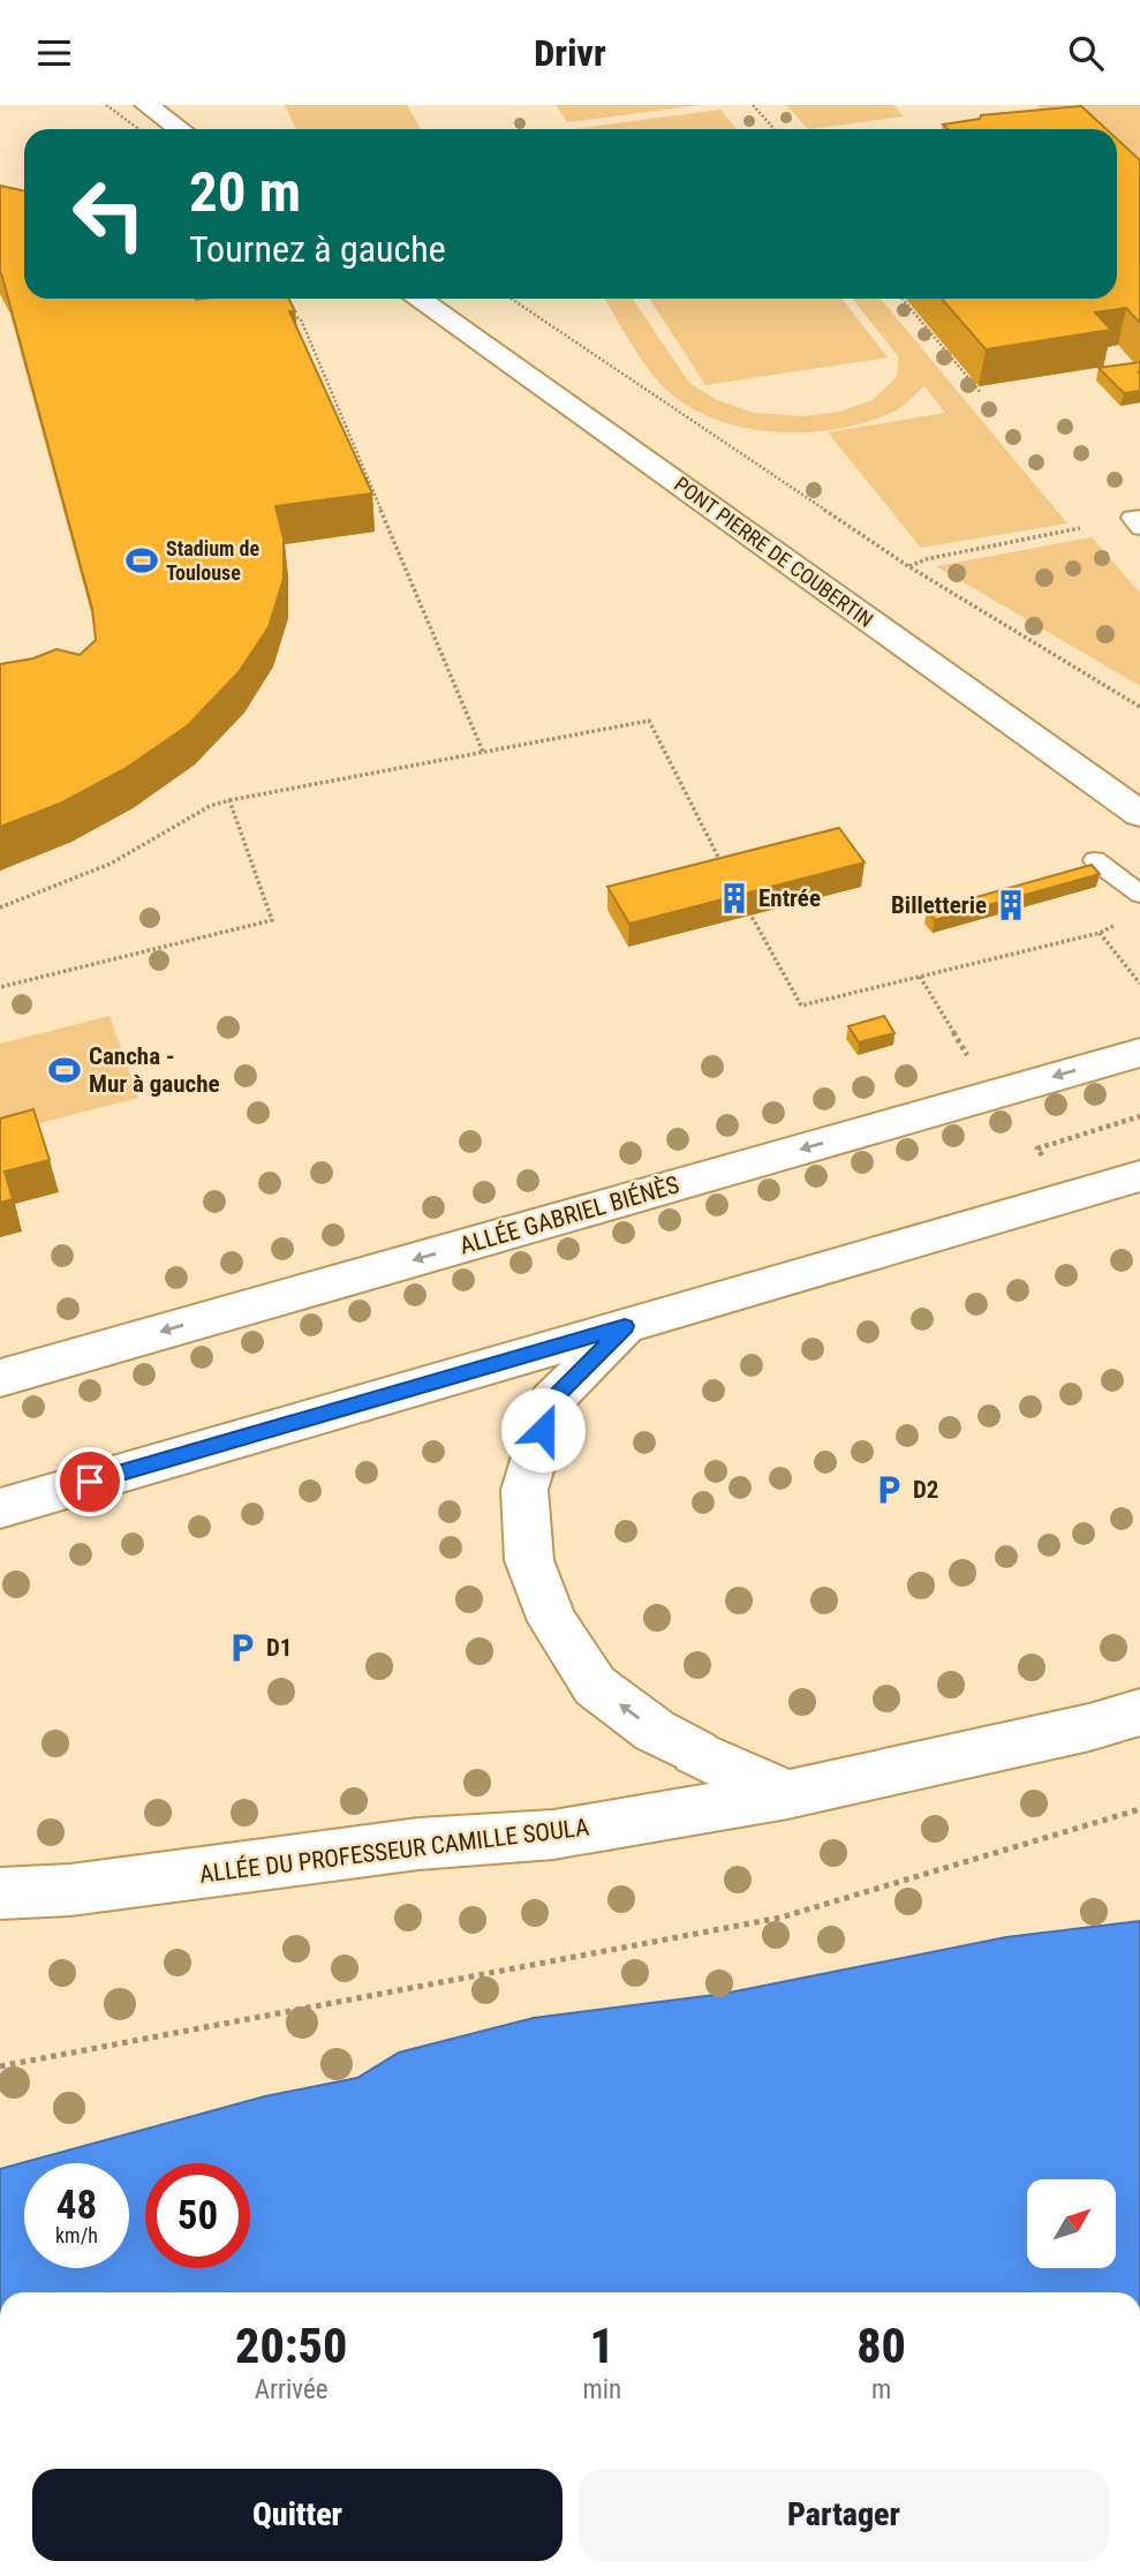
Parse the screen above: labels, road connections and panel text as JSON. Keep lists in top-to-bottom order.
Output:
{
  "streets": {
    "main road": ["PONT PIERRE DE COUBERTIN", "ALLÉE GABRIEL BIÉNÈS", "ALLÉE DU PROFESSEUR CAMILLE SOULA"]
  },
  "places": {
    "sports": ["Stadium de Toulouse", "Cancha - Mur à gauche"],
    "building": ["Entrée", "Billetterie"],
    "parking": ["D2", "D1"]
  },
  "north": "top right",
  "page": {
    "header": "Drivr",
    "turn": ["20 m", "Tournez à gauche"],
    "speed": "48 km/h",
    "limit": "50",
    "eta": [
      "20:50",
      "Arrivée",
      "1",
      "min",
      "80",
      "m"
    ],
    "buttons": ["Quitter", "Partager"]
  }
}
